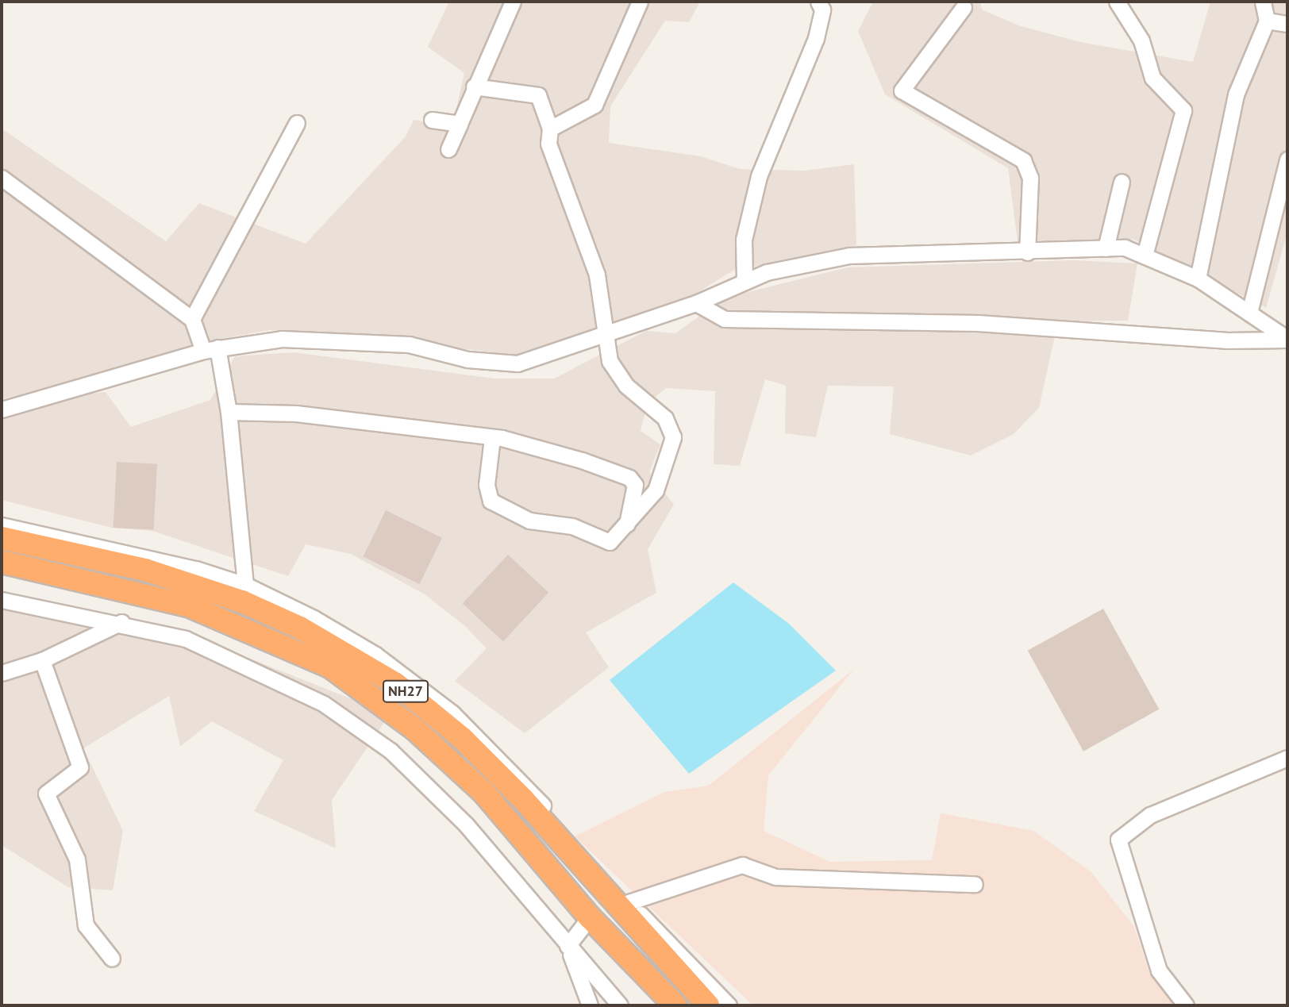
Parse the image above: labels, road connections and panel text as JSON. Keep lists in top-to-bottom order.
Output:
{
  "streets": {
    "highway": ["NH27"]
  }
}
